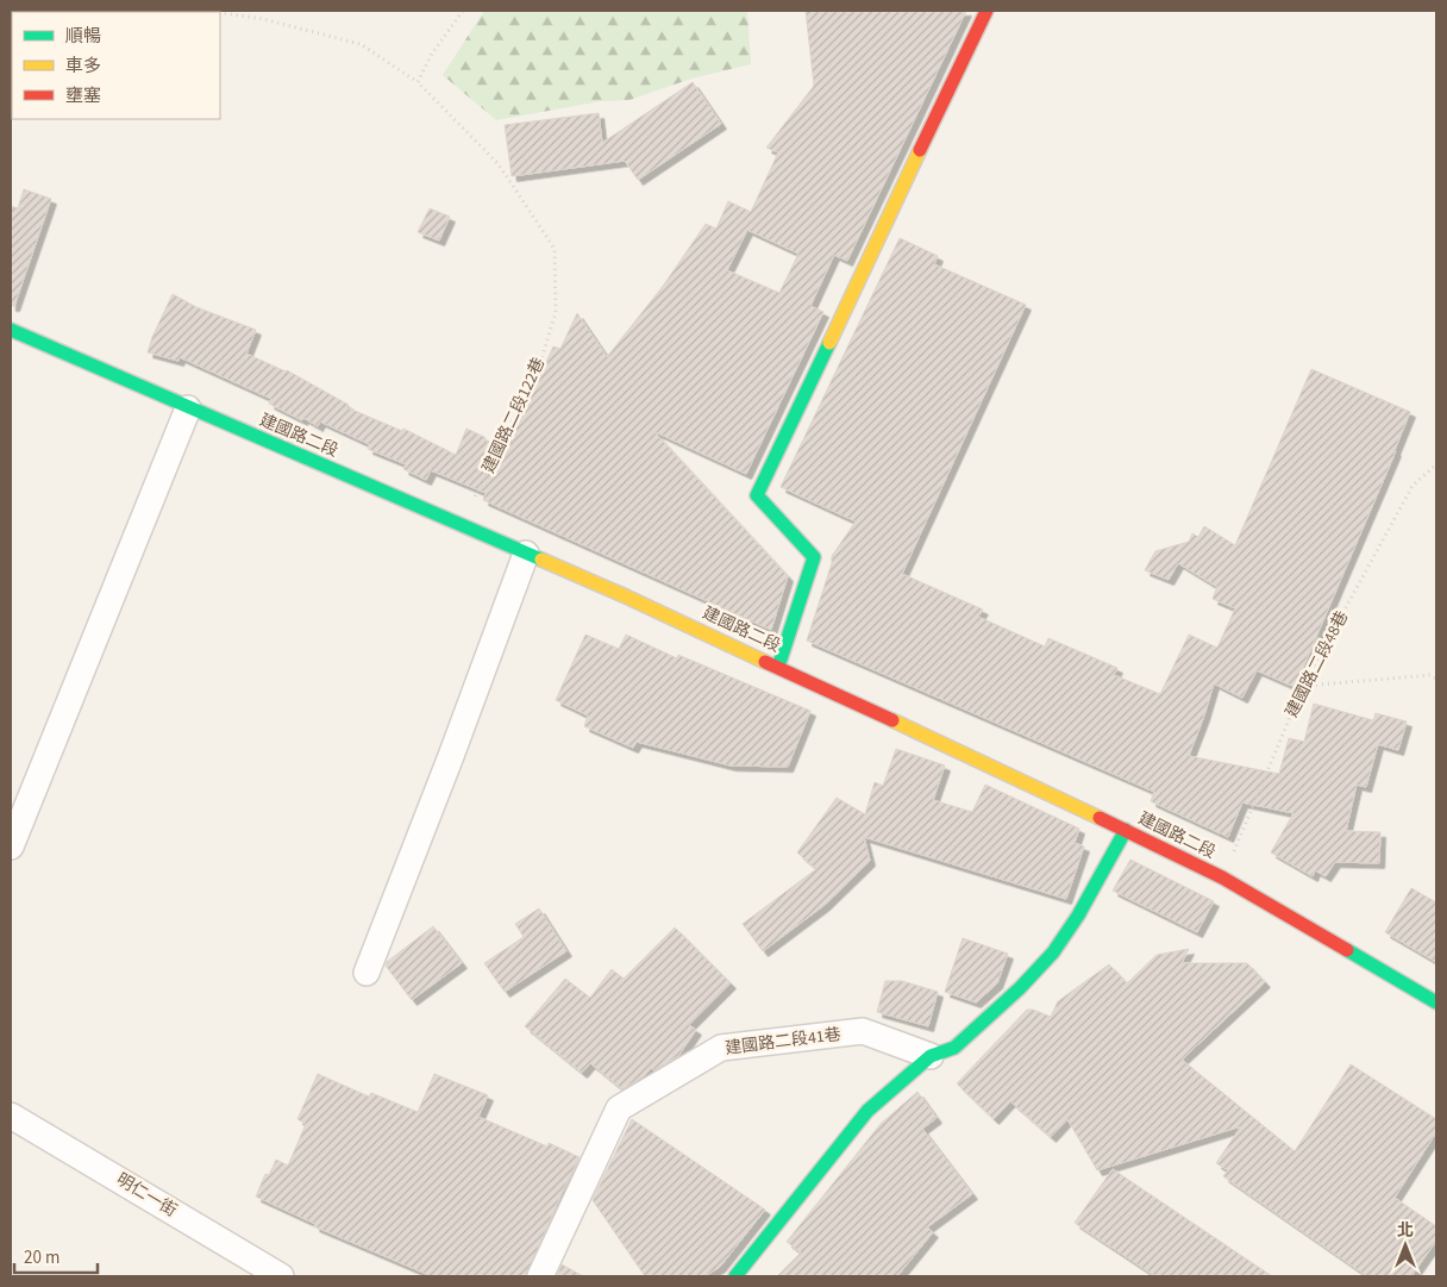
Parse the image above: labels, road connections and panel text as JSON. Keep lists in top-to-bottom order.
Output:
{
  "streets": {
    "street": ["建國路二段", "建國路二段41巷", "明仁一街"],
    "path": ["建國路二段122巷", "建國路二段48巷"]
  },
  "crossings": [
    ["建國路二段122巷", "建國路二段"],
    ["建國路二段", "建國路二段48巷"]
  ],
  "legend": ["順暢", "車多", "壅塞"],
  "scale_bar": "20 m",
  "north": "top"
}
